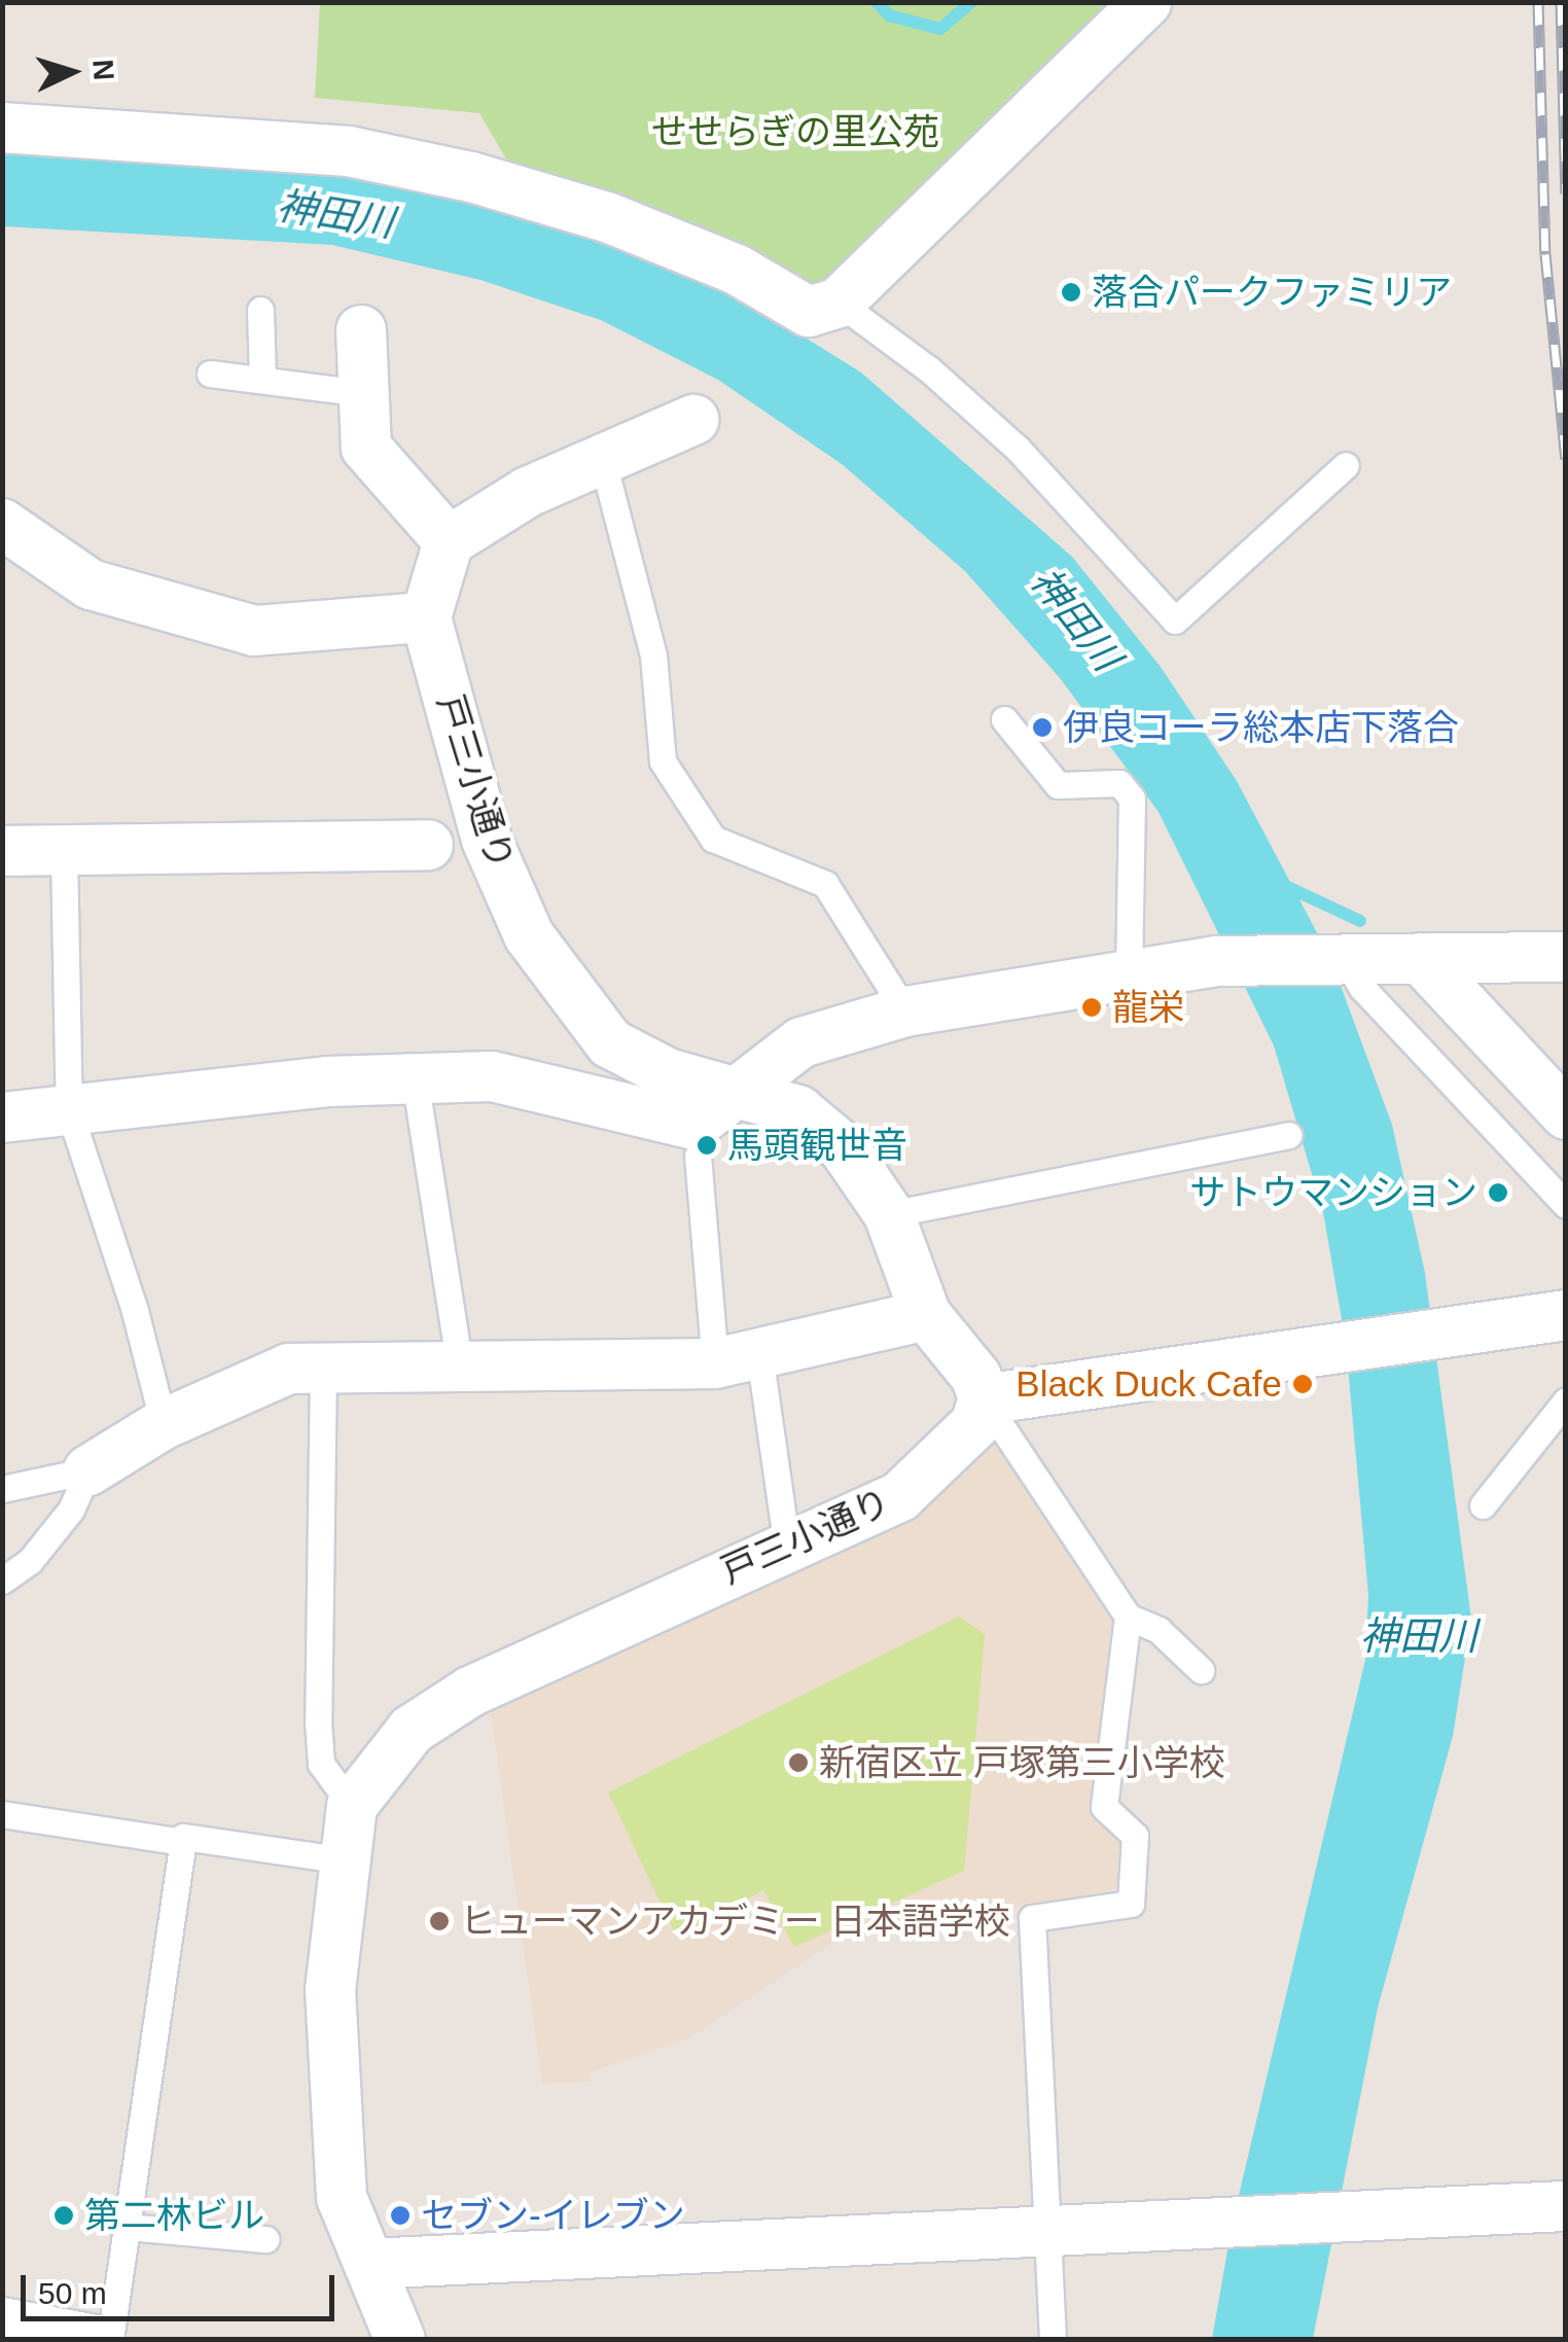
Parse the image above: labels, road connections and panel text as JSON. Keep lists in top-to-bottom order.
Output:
{
  "streets": {
    "street": ["戸三小通り"]
  },
  "water": ["神田川"],
  "parks": ["せせらぎの里公苑"],
  "places": [
    "落合パークファミリア",
    "伊良コーラ総本店下落合",
    "龍栄",
    "馬頭観世音",
    "サトウマンション",
    "Black Duck Cafe",
    "新宿区立 戸塚第三小学校",
    "ヒューマンアカデミー 日本語学校",
    "第二林ビル",
    "セブン-イレブン"
  ],
  "scale_bar": "50 m",
  "north": "right"
}
